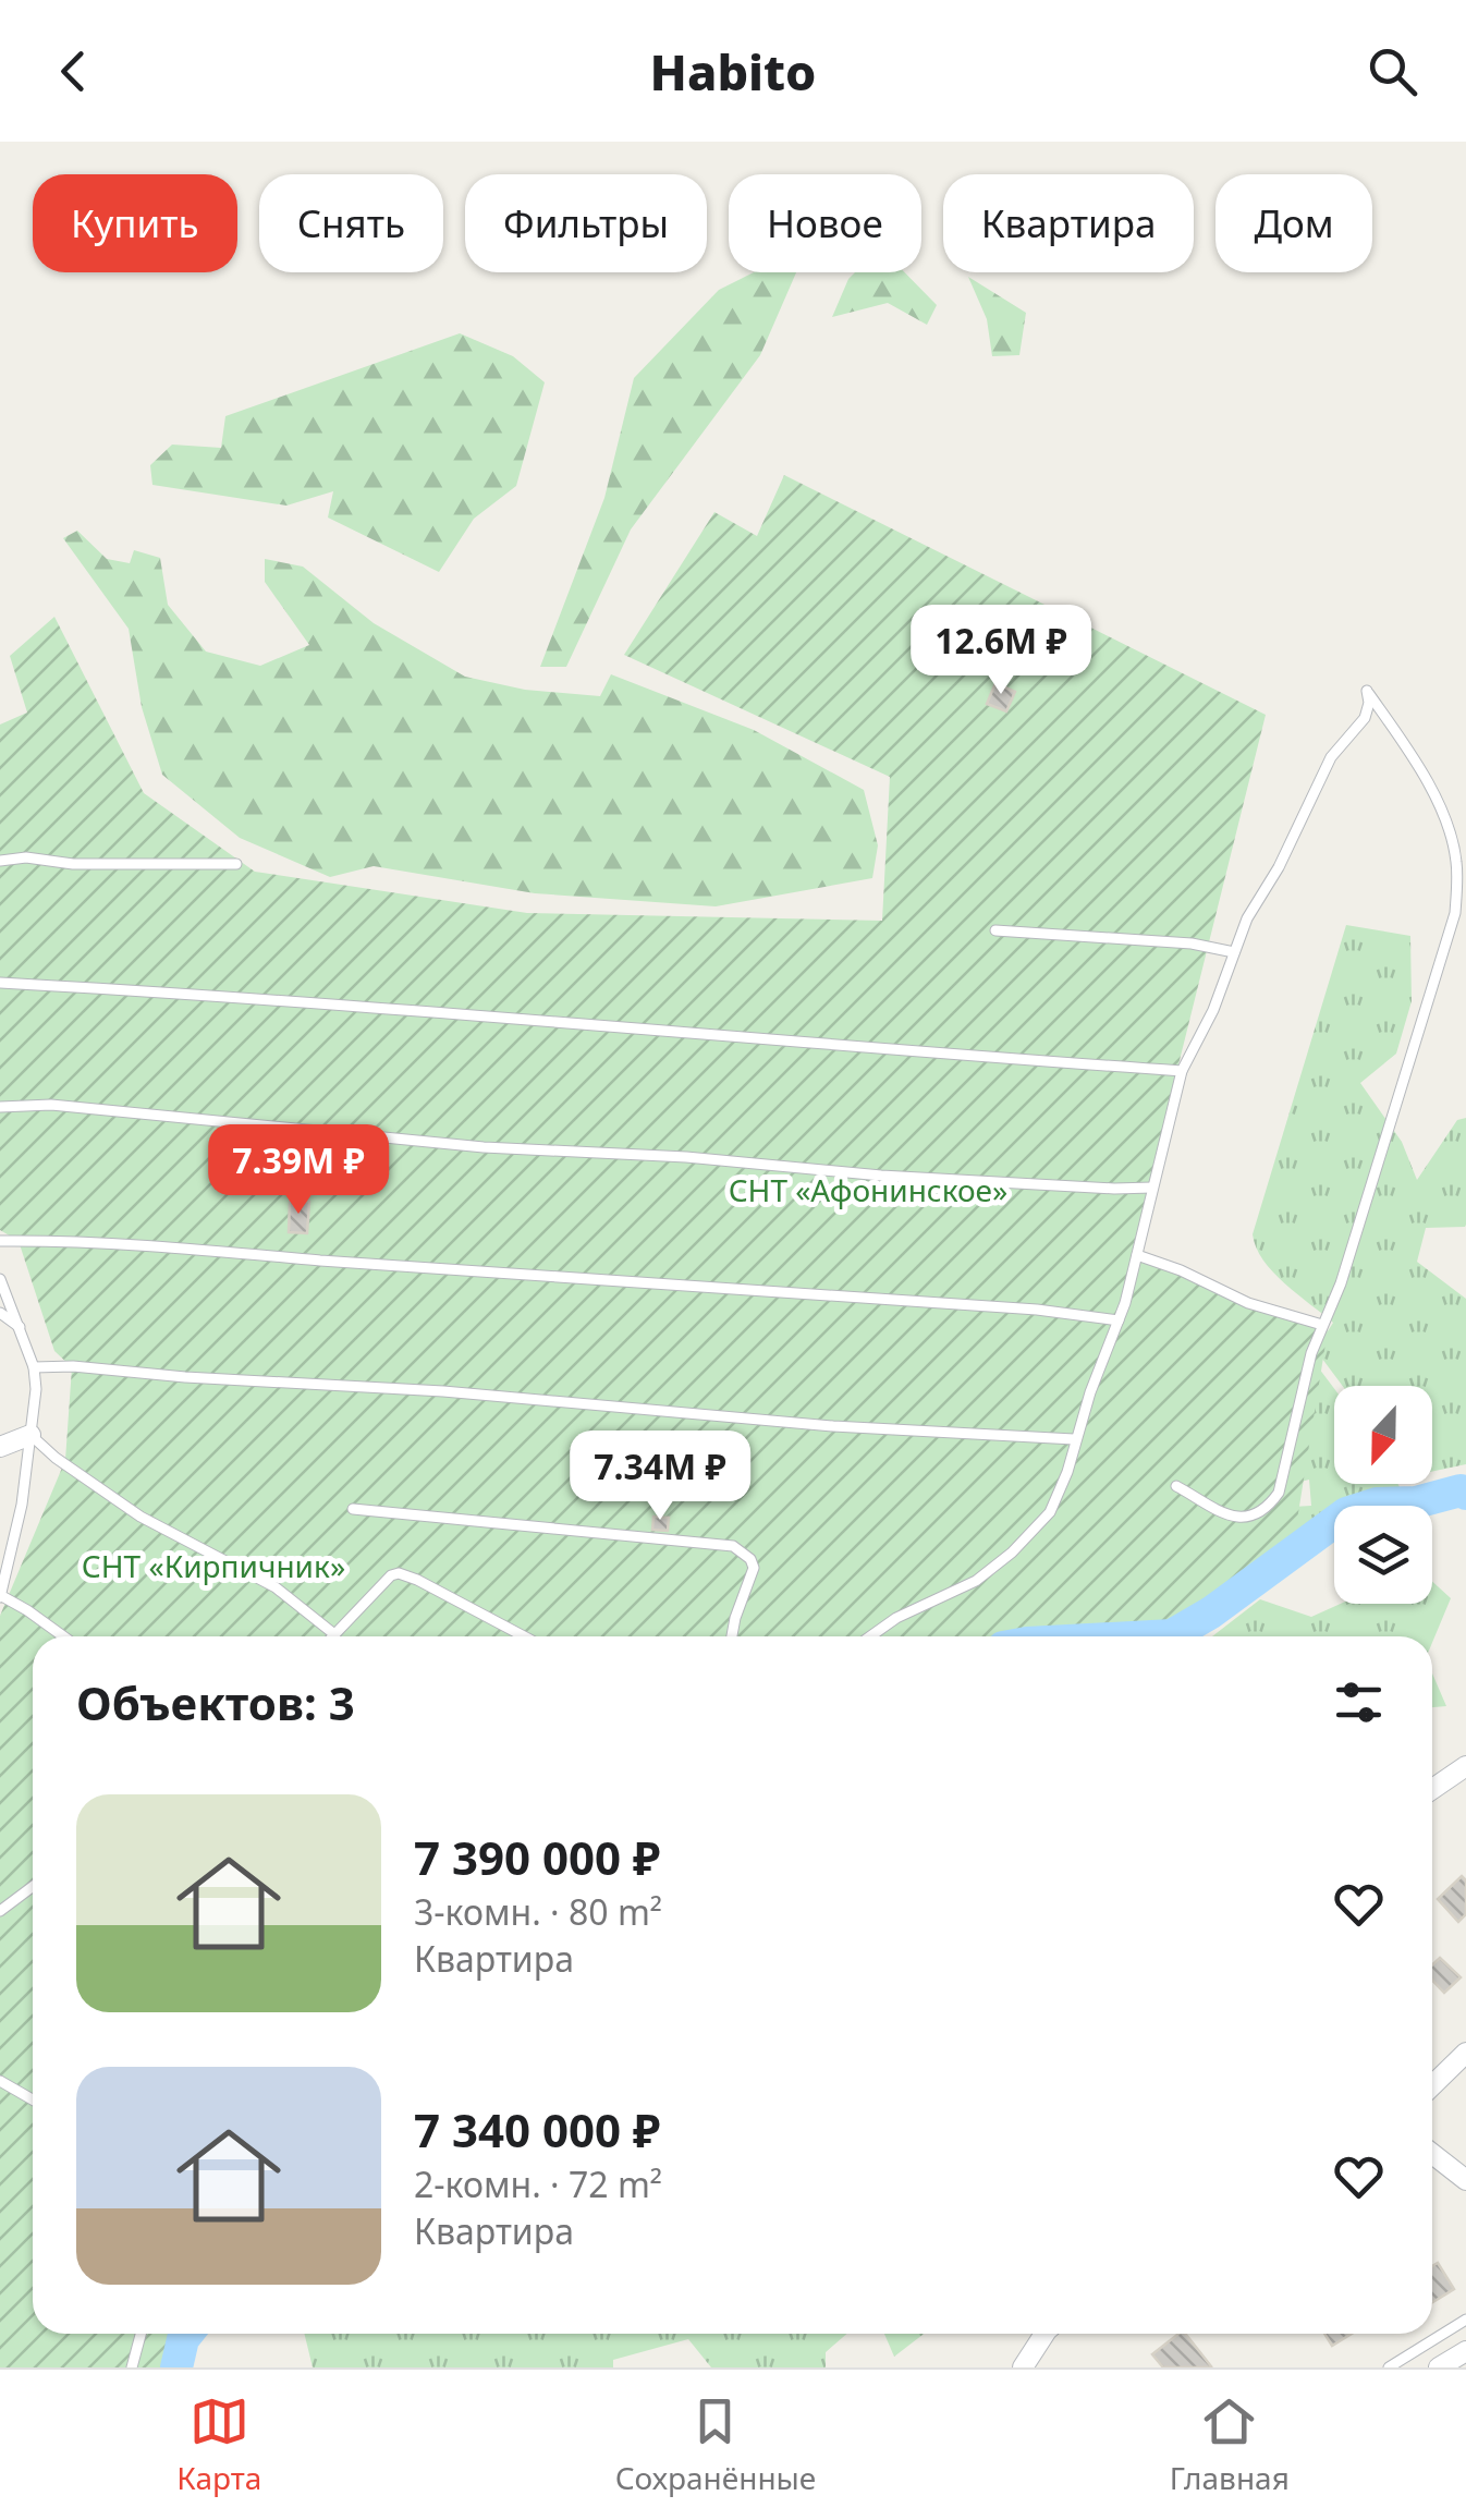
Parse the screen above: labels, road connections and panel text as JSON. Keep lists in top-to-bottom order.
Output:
{
  "parks": ["СНТ «Афонинское»", "СНТ «Кирпичник»"],
  "north": "bottom",
  "page": {
    "header": "Habito",
    "chip": [
      "Купить",
      "Снять",
      "Фильтры",
      "Новое",
      "Квартира",
      "Дом"
    ],
    "price": ["12.6M ₽", "7.39M ₽", "7.34M ₽"],
    "heading": "Объектов: 3",
    "list": [
      {
        "name": "7 390 000 ₽",
        "note": "3-комн. · 80 m² · Квартира"
      },
      {
        "name": "7 340 000 ₽",
        "note": "2-комн. · 72 m² · Квартира"
      }
    ],
    "tabs": ["Карта", "Сохранённые", "Главная"]
  }
}
